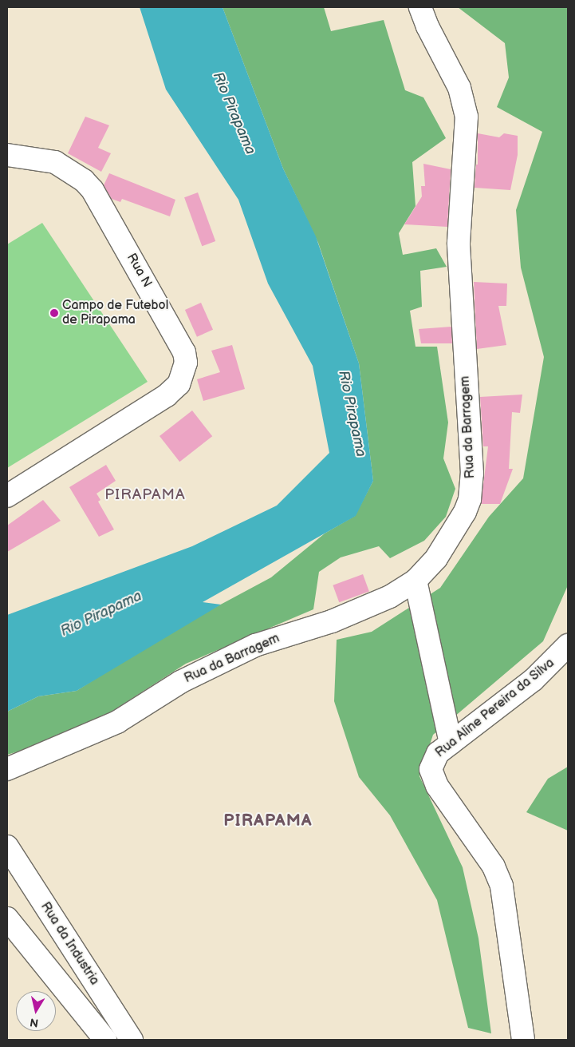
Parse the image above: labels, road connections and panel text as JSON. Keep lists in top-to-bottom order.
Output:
{
  "streets": {
    "street": [
      "Rua N",
      "Rua da Barragem",
      "Rua Aline Pereira da Silva",
      "Rua da Industria"
    ]
  },
  "districts": ["PIRAPAMA", "PIRAPAMA"],
  "water": ["Rio Pirapama"],
  "places": ["Campo de Futebol de Pirapama"],
  "north": "bottom"
}
